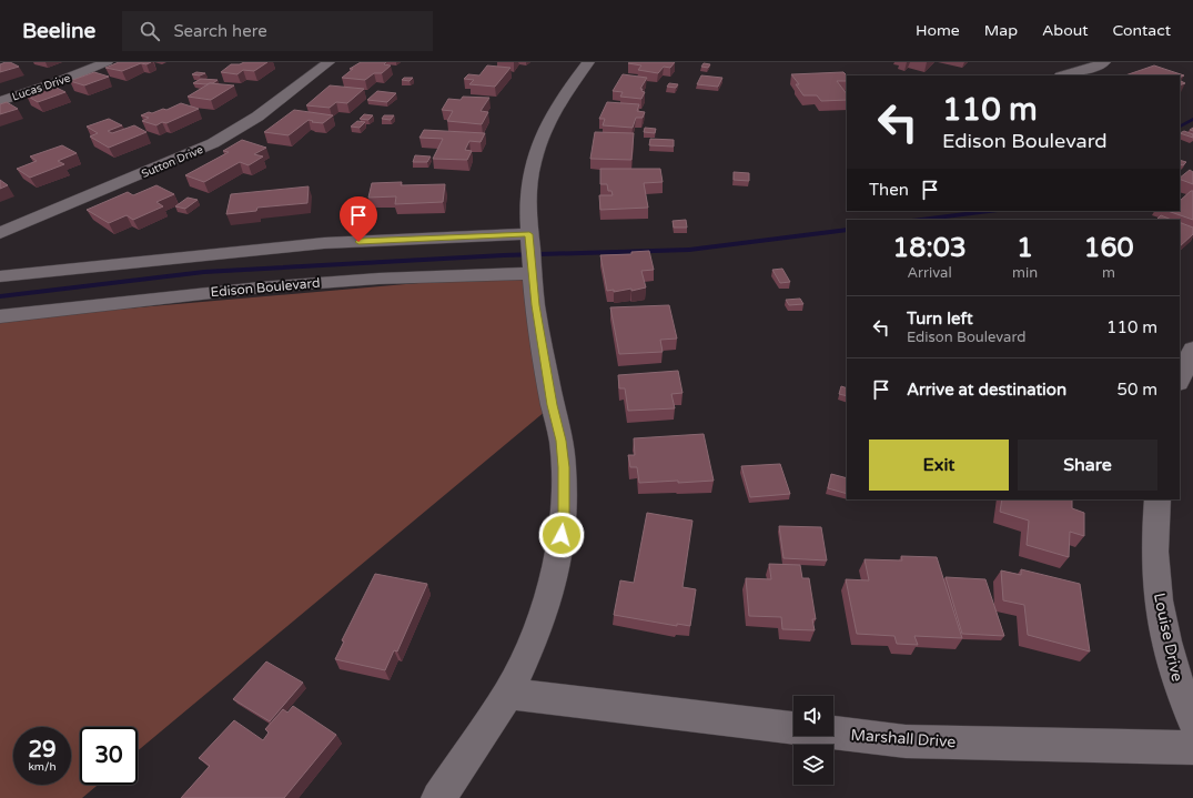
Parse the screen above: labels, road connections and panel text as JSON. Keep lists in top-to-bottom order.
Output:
{
  "streets": {
    "street": [
      "Lucas Drive",
      "Sutton Drive",
      "Edison Boulevard",
      "Louise Drive",
      "Marshall Drive"
    ]
  },
  "page": {
    "header": "Beeline",
    "search": "Search here",
    "nav": [
      "Home",
      "Map",
      "About",
      "Contact"
    ],
    "turn": ["110 m", "Edison Boulevard"],
    "then": "Then",
    "eta": [
      "18:03",
      "Arrival",
      "1",
      "min",
      "160",
      "m"
    ],
    "list": [
      {
        "name": "Turn left",
        "note": "Edison Boulevard",
        "value": "110 m"
      },
      {
        "name": "Arrive at destination",
        "value": "50 m"
      }
    ],
    "buttons": ["Exit", "Share"],
    "speed": "29 km/h",
    "limit": "30"
  }
}
